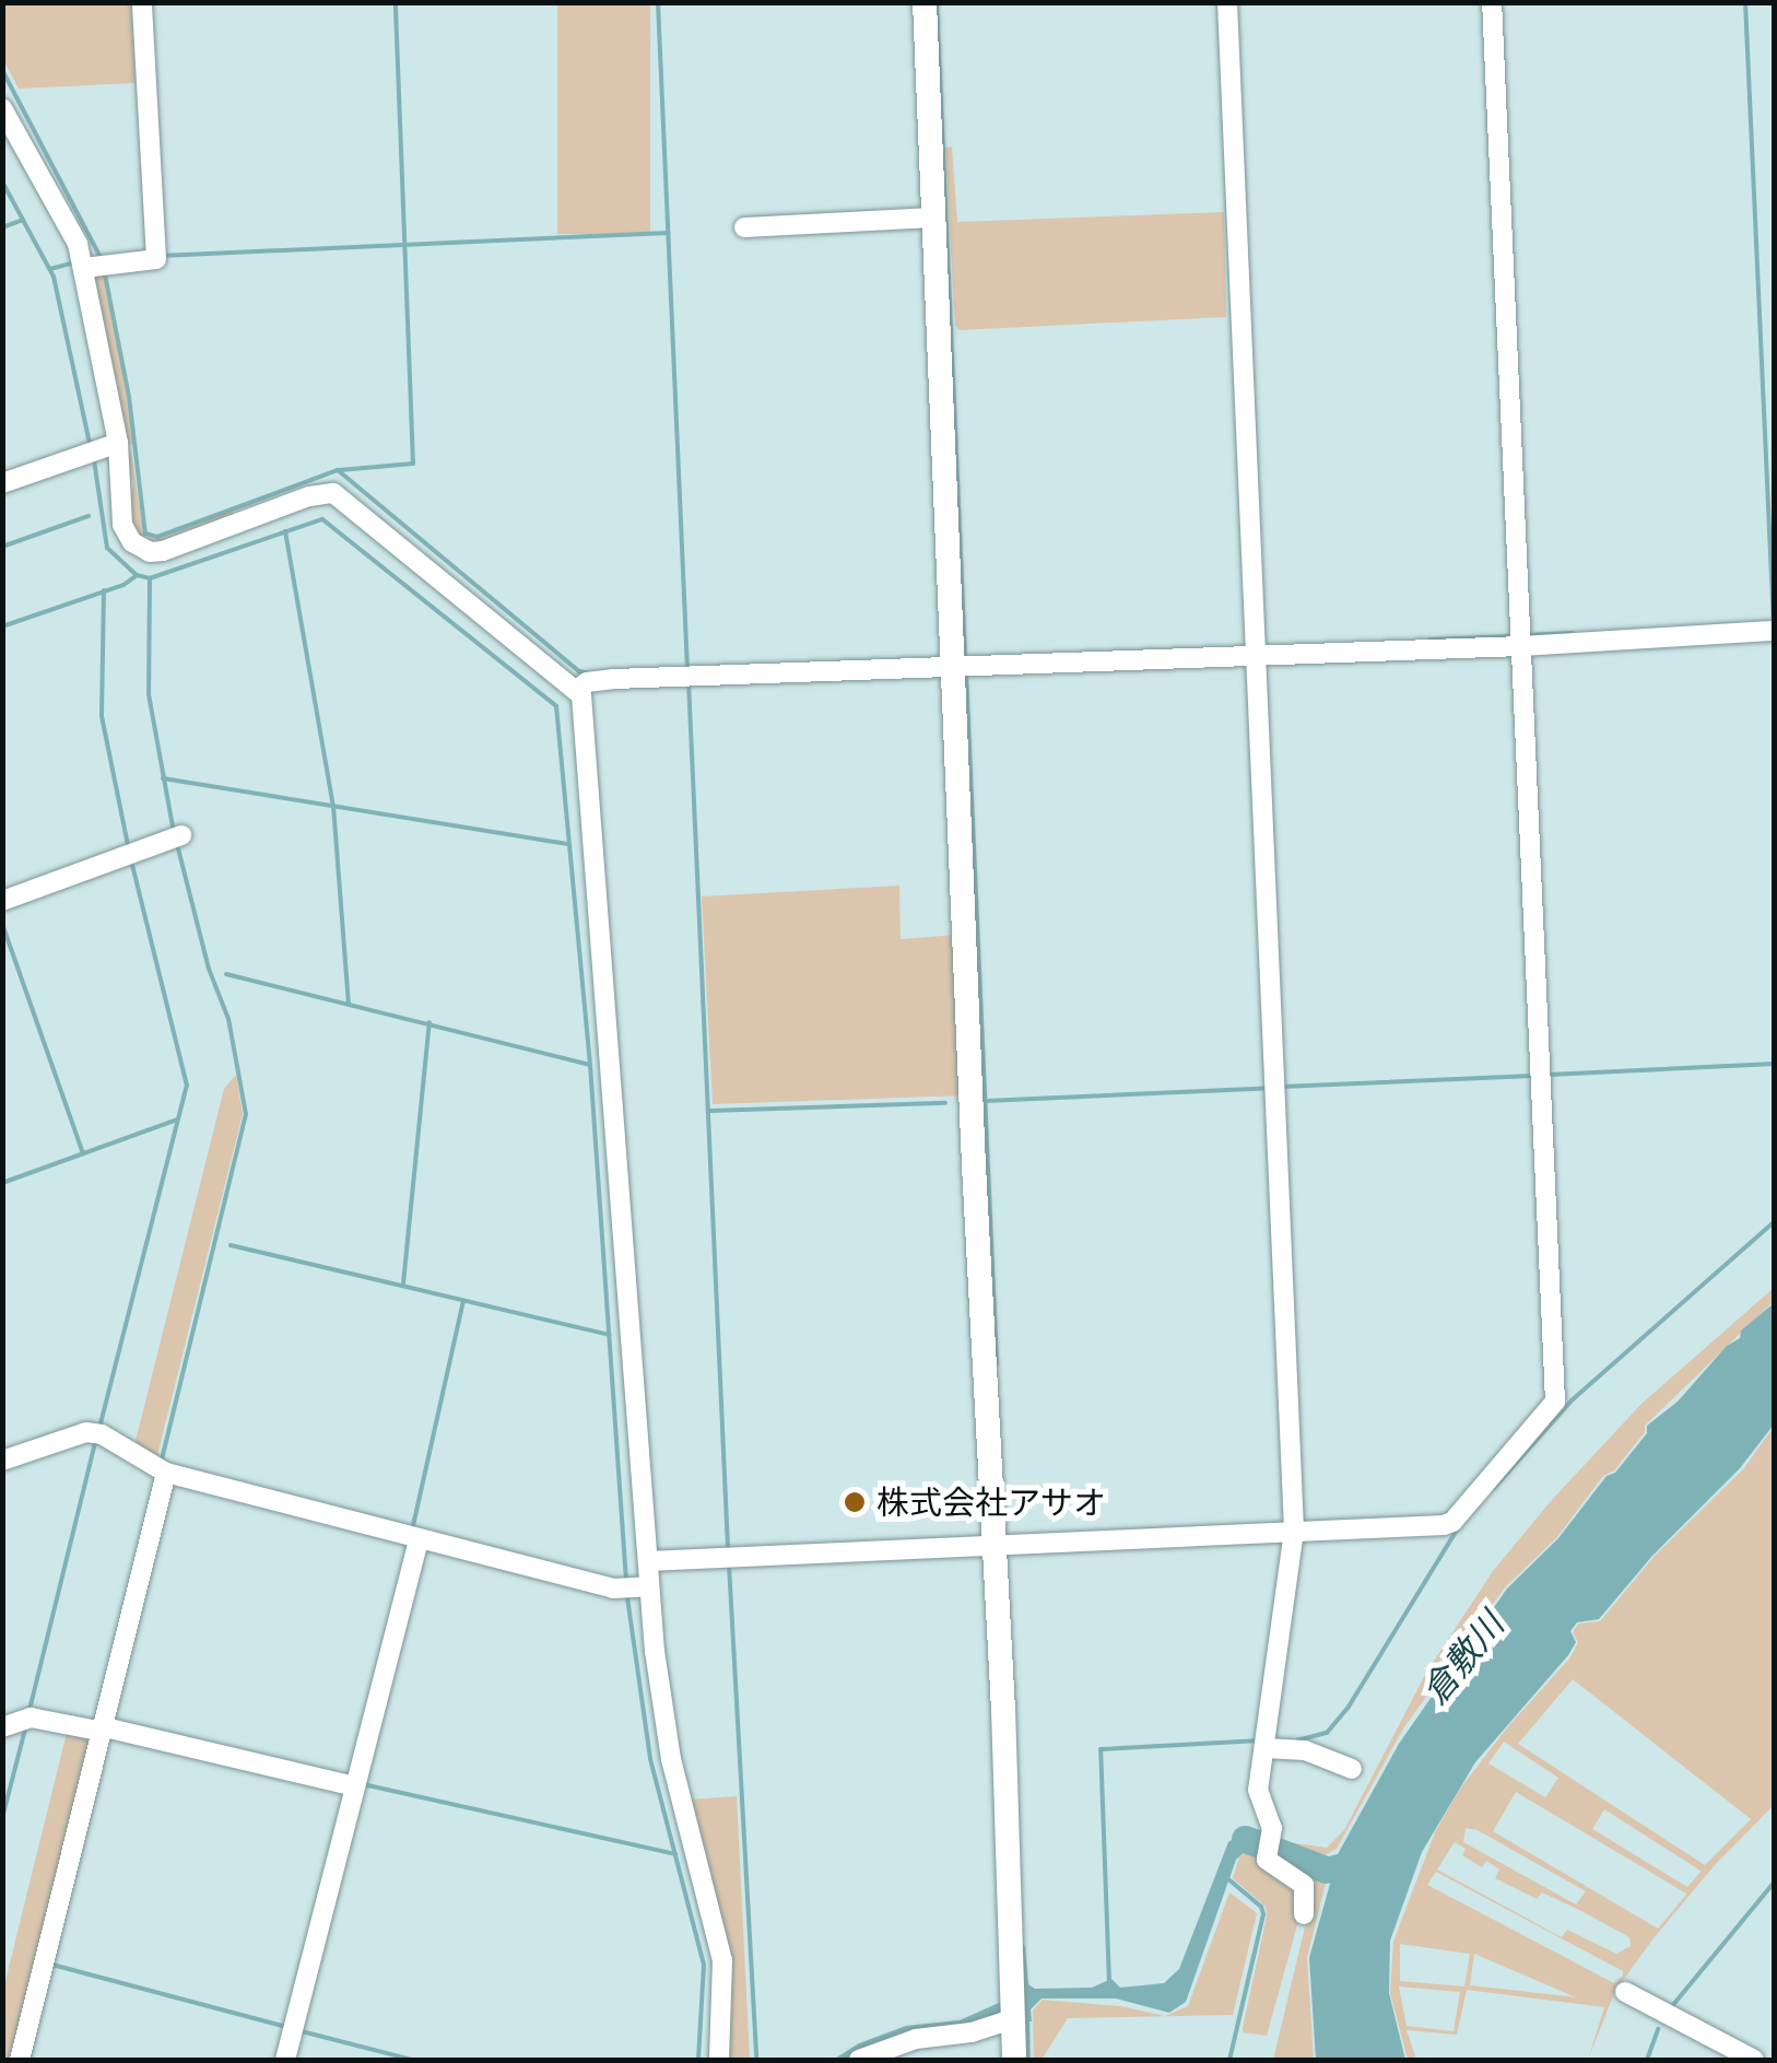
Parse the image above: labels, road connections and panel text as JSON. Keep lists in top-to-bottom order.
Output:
{
  "water": ["倉敷川"],
  "places": ["株式会社アサオ"]
}
